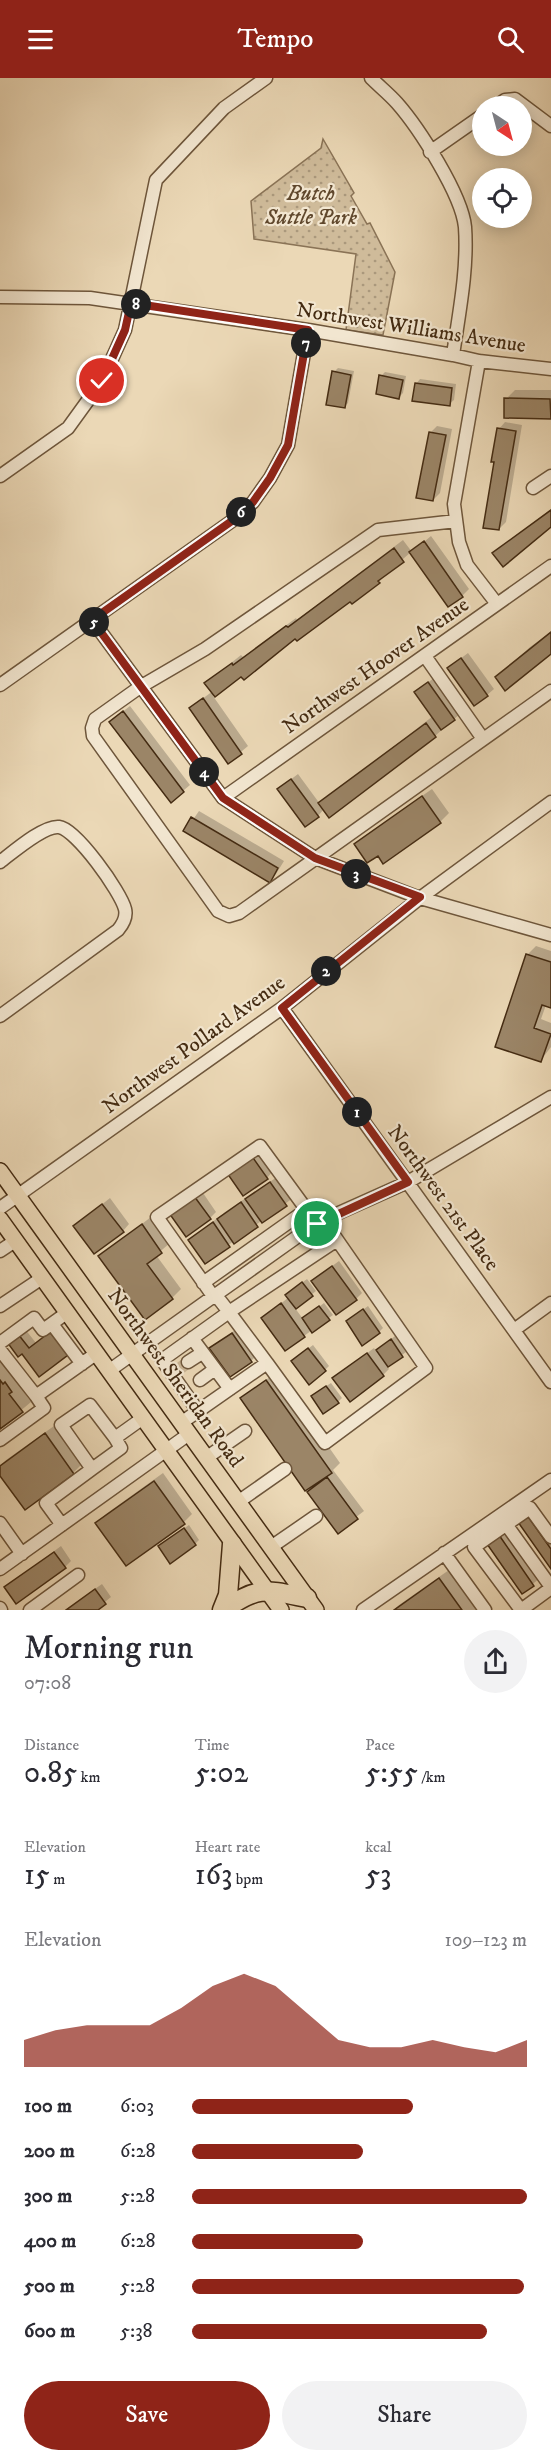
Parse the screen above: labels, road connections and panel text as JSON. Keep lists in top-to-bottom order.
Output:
{
  "streets": {
    "main road": ["Northwest Sheridan Road"],
    "street": [
      "Northwest Williams Avenue",
      "Northwest Hoover Avenue",
      "Northwest Pollard Avenue",
      "Northwest 21st Place"
    ]
  },
  "crossings": [
    ["Northwest Pollard Avenue", "Northwest 21st Place"],
    ["Northwest Pollard Avenue", "Northwest Sheridan Road"]
  ],
  "parks": ["Butch Suttle Park"],
  "north": "bottom right",
  "page": {
    "header": "Tempo",
    "pins": [
      "8",
      "7",
      "6",
      "5",
      "4",
      "3",
      "2",
      "1"
    ],
    "heading": ["Morning run", "07:08"],
    "stats": [
      ["Distance", "0.85 km"],
      ["Time", "5:02"],
      ["Pace", "5:55 /km"],
      ["Elevation", "15 m"],
      ["Heart rate", "163 bpm"],
      ["kcal", "53"]
    ],
    "chart": ["Elevation", "109–123 m"],
    "list": [
      {
        "name": "100 m",
        "note": "6:03"
      },
      {
        "name": "200 m",
        "note": "6:28"
      },
      {
        "name": "300 m",
        "note": "5:28"
      },
      {
        "name": "400 m",
        "note": "6:28"
      },
      {
        "name": "500 m",
        "note": "5:28"
      },
      {
        "name": "600 m",
        "note": "5:38"
      }
    ],
    "buttons": ["Save", "Share"]
  }
}
